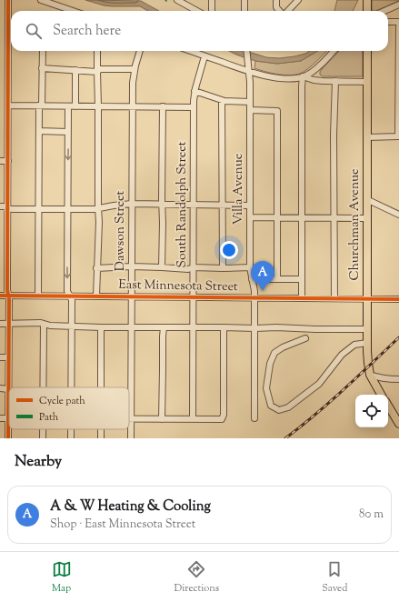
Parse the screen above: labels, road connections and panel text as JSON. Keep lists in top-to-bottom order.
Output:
{
  "streets": {
    "main road": ["Churchman Avenue"],
    "street": [
      "Villa Avenue",
      "South Randolph Street",
      "Dawson Street",
      "East Minnesota Street"
    ]
  },
  "crossings": [
    ["Villa Avenue", "East Minnesota Street"],
    ["South Randolph Street", "East Minnesota Street"],
    ["Churchman Avenue", "East Minnesota Street"],
    ["Dawson Street", "East Minnesota Street"]
  ],
  "legend": ["Cycle path", "Path"],
  "page": {
    "search": "Search here",
    "pins": "A",
    "heading": "Nearby",
    "list": [
      {
        "mark": "A",
        "name": "A & W Heating & Cooling",
        "note": "Shop · East Minnesota Street",
        "value": "80 m"
      }
    ],
    "nav": ["Map", "Directions", "Saved"]
  }
}
